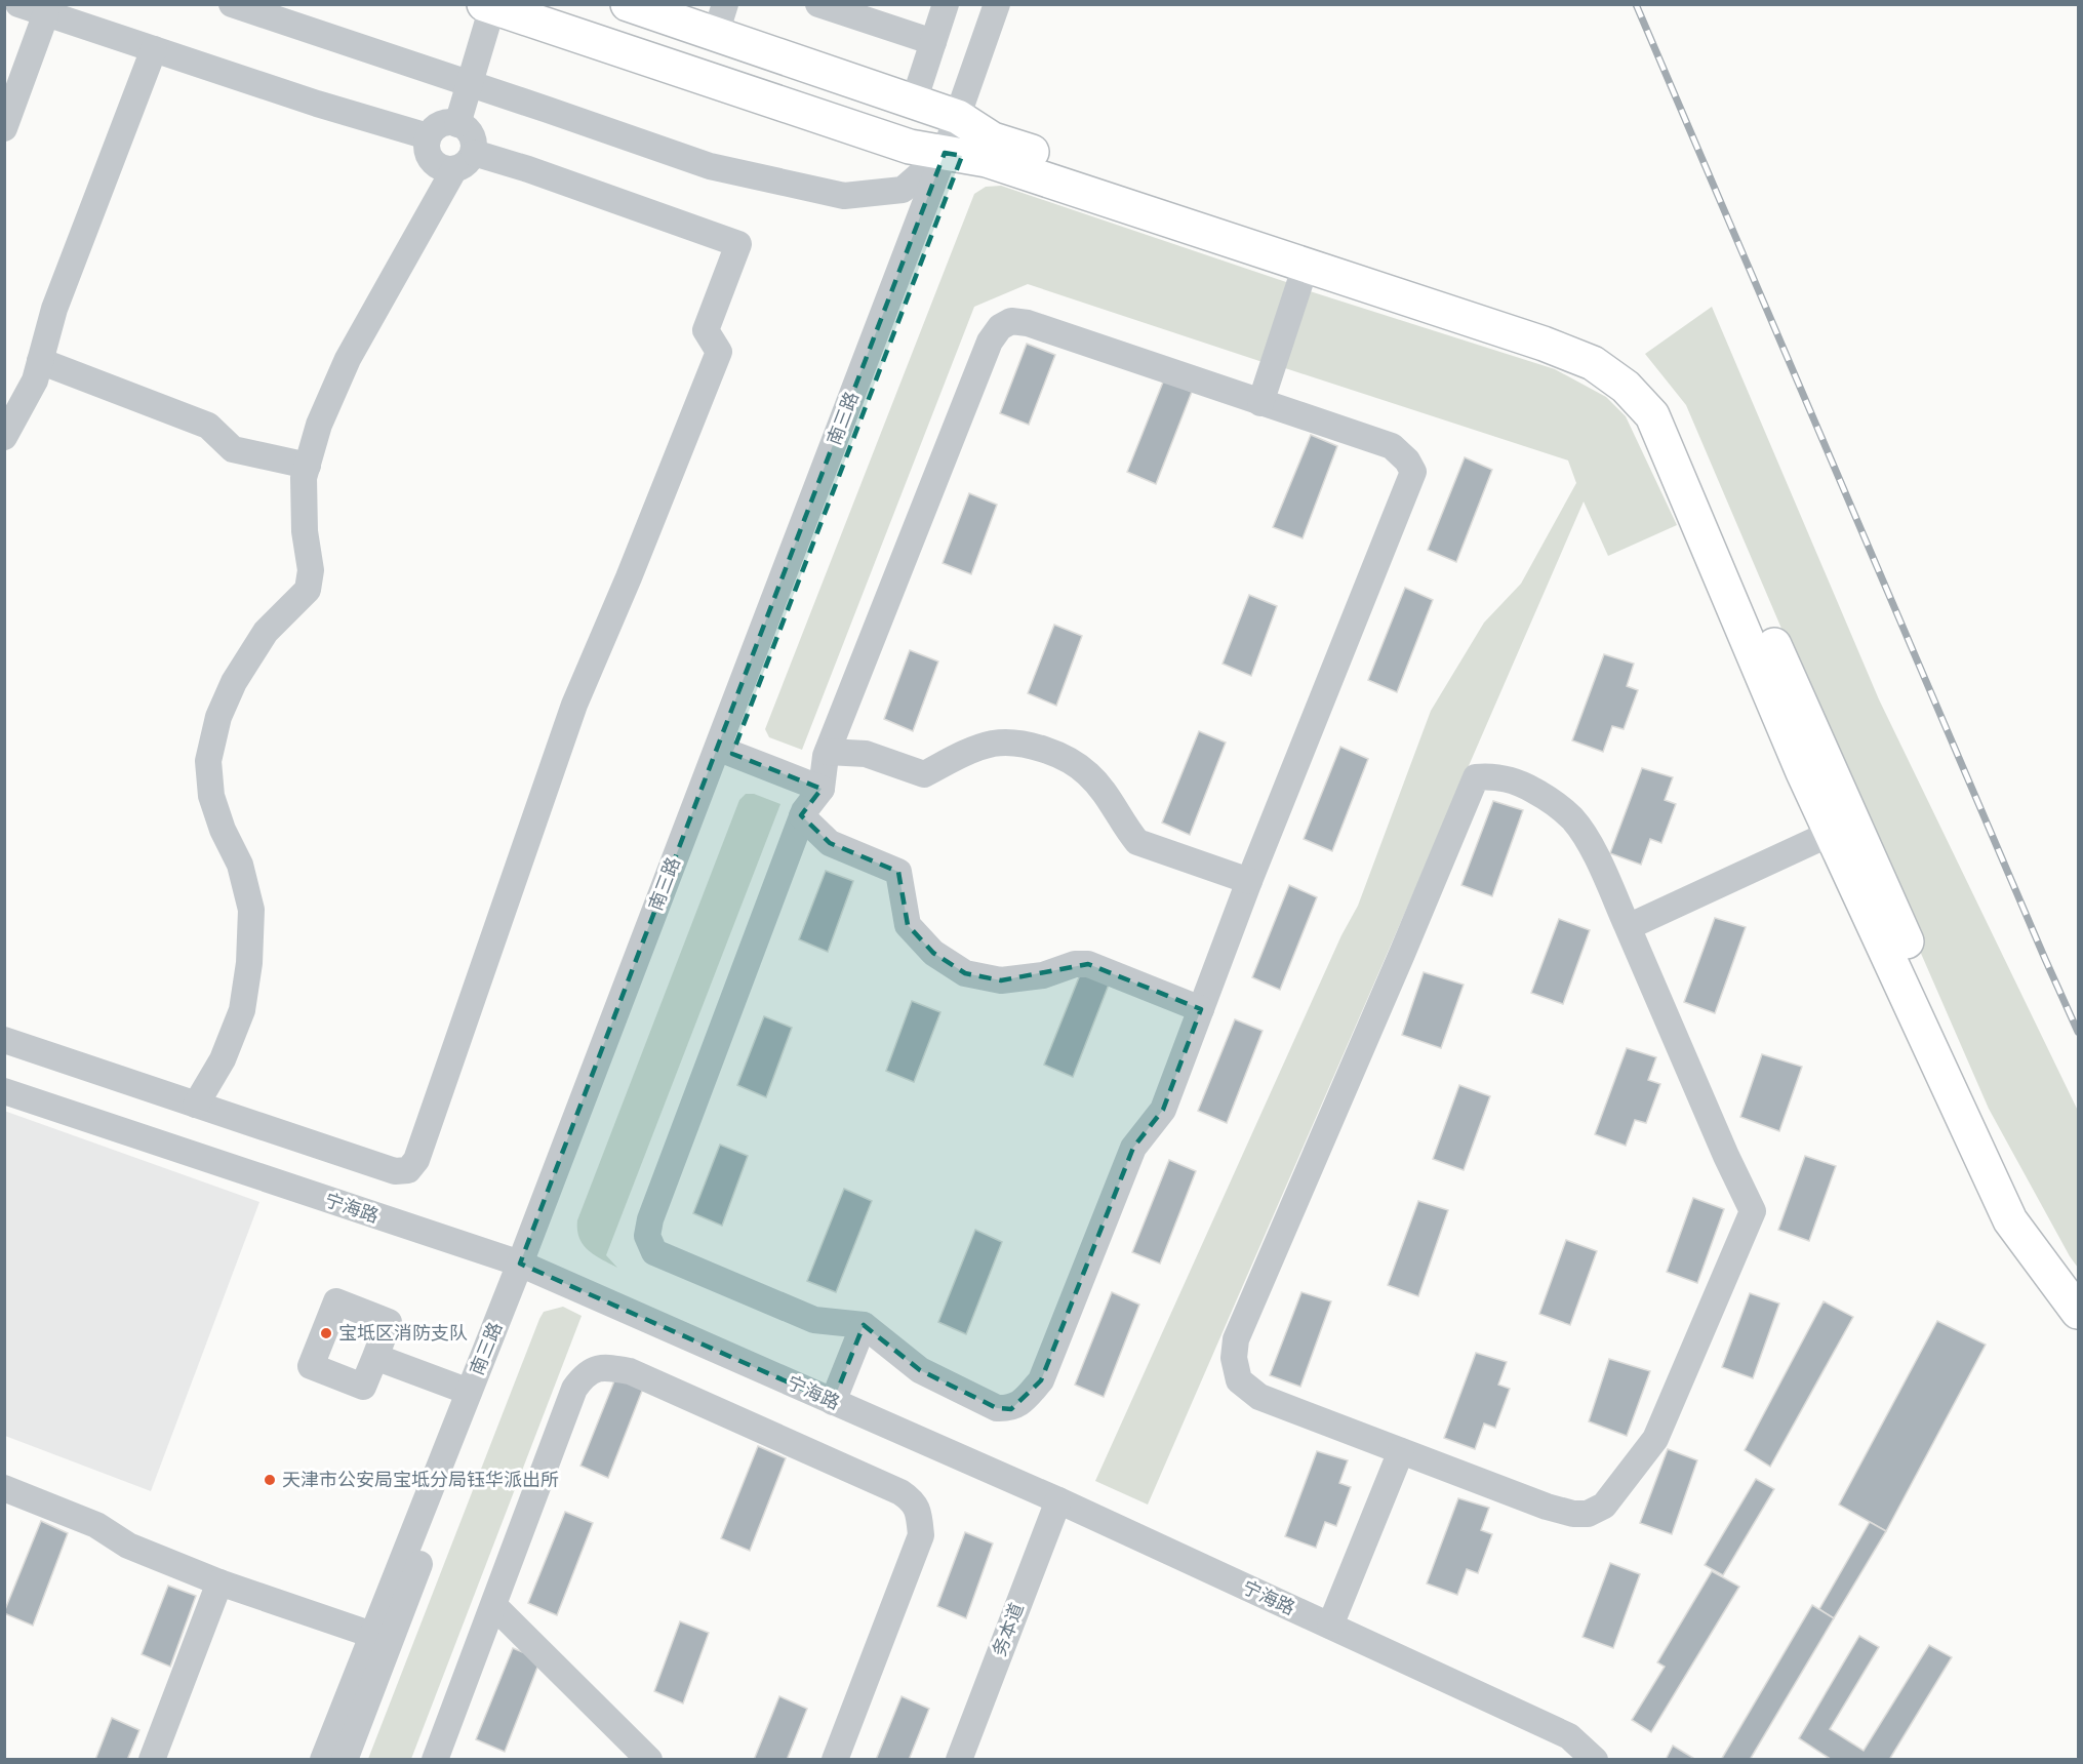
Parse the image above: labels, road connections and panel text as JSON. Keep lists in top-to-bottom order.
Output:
{
  "streets": {
    "street": ["南三路", "宁海路", "务本道"]
  },
  "crossings": [
    ["南三路", "宁海路"],
    ["宁海路", "务本道"]
  ],
  "places": ["宝坻区消防支队", "天津市公安局宝坻分局钰华派出所"]
}
